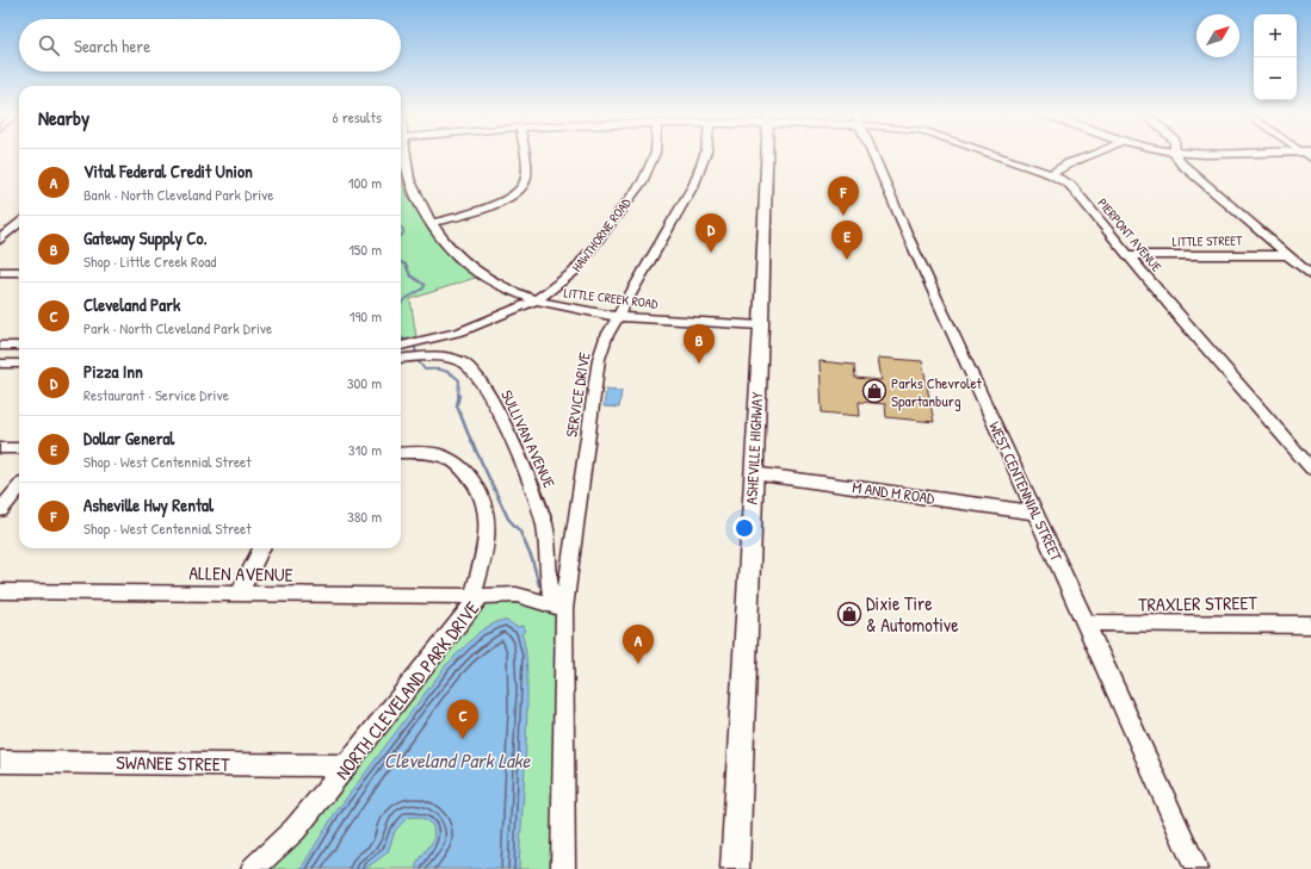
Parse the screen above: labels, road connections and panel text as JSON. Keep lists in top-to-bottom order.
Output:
{
  "streets": {
    "main road": ["ASHEVILLE HIGHWAY"],
    "street": [
      "HAWTHORNE ROAD",
      "PIERPONT AVENUE",
      "LITTLE STREET",
      "LITTLE CREEK ROAD",
      "SERVICE DRIVE",
      "SULLIVAN AVENUE",
      "WEST CENTENNIAL STREET",
      "M AND M ROAD",
      "ALLEN AVENUE",
      "TRAXLER STREET",
      "NORTH CLEVELAND PARK DRIVE",
      "SWANEE STREET"
    ]
  },
  "crossings": [
    ["HAWTHORNE ROAD", "LITTLE CREEK ROAD"],
    ["PIERPONT AVENUE", "LITTLE STREET"],
    ["LITTLE CREEK ROAD", "SERVICE DRIVE"],
    ["LITTLE CREEK ROAD", "ASHEVILLE HIGHWAY"],
    ["SERVICE DRIVE", "SULLIVAN AVENUE"],
    ["SERVICE DRIVE", "NORTH CLEVELAND PARK DRIVE"],
    ["SULLIVAN AVENUE", "NORTH CLEVELAND PARK DRIVE"],
    ["ASHEVILLE HIGHWAY", "M AND M ROAD"],
    ["WEST CENTENNIAL STREET", "M AND M ROAD"],
    ["WEST CENTENNIAL STREET", "TRAXLER STREET"],
    ["ALLEN AVENUE", "NORTH CLEVELAND PARK DRIVE"],
    ["NORTH CLEVELAND PARK DRIVE", "SWANEE STREET"]
  ],
  "water": ["Cleveland Park Lake"],
  "places": {
    "shop": ["Parks Chevrolet Spartanburg", "Dixie Tire & Automotive"]
  },
  "north": "top right",
  "page": {
    "map_buttons": ["+", "−"],
    "search": "Search here",
    "heading": ["Nearby", "6 results"],
    "list": [
      {
        "mark": "A",
        "name": "Vital Federal Credit Union",
        "note": "Bank · North Cleveland Park Drive",
        "value": "100 m"
      },
      {
        "mark": "B",
        "name": "Gateway Supply Co.",
        "note": "Shop · Little Creek Road",
        "value": "150 m"
      },
      {
        "mark": "C",
        "name": "Cleveland Park",
        "note": "Park · North Cleveland Park Drive",
        "value": "190 m"
      },
      {
        "mark": "D",
        "name": "Pizza Inn",
        "note": "Restaurant · Service Drive",
        "value": "300 m"
      },
      {
        "mark": "E",
        "name": "Dollar General",
        "note": "Shop · West Centennial Street",
        "value": "310 m"
      },
      {
        "mark": "F",
        "name": "Asheville Hwy Rental",
        "note": "Shop · West Centennial Street",
        "value": "380 m"
      }
    ],
    "pins": [
      "F",
      "D",
      "E",
      "B",
      "A",
      "C"
    ]
  }
}
